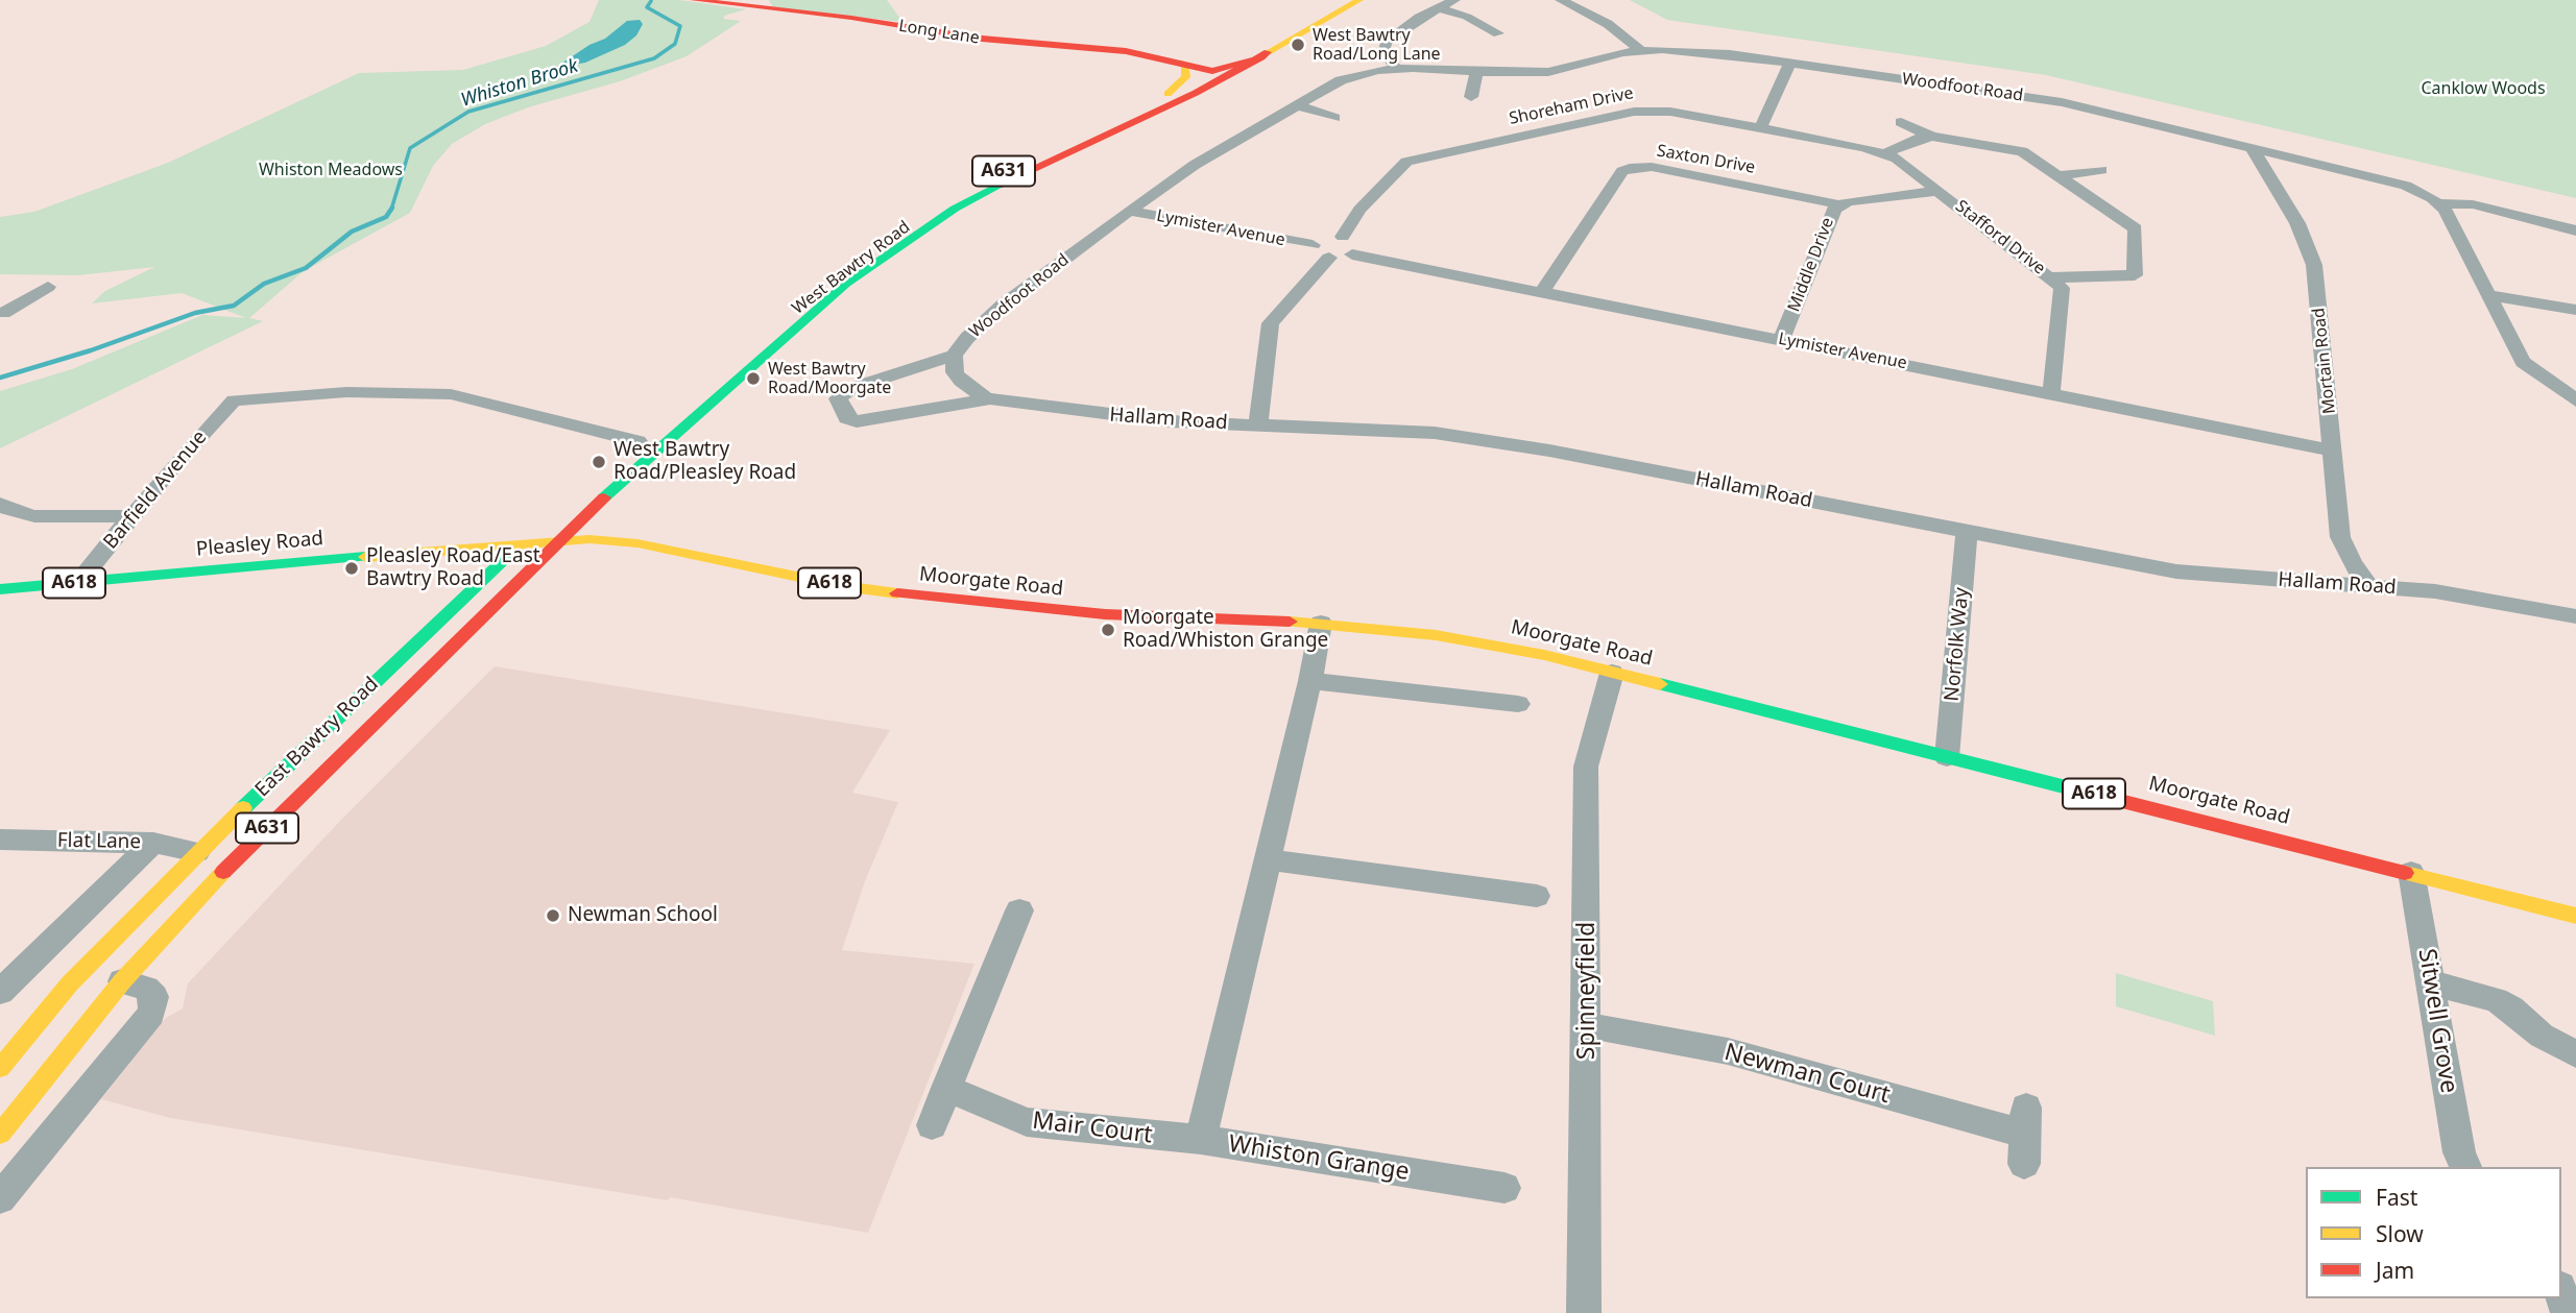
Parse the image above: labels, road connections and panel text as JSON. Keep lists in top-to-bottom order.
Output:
{
  "streets": {
    "main road": [
      "Long Lane",
      "A631",
      "West Bawtry Road",
      "Pleasley Road",
      "Moorgate Road",
      "A618",
      "East Bawtry Road"
    ],
    "street": [
      "Woodfoot Road",
      "Shoreham Drive",
      "Saxton Drive",
      "Lymister Avenue",
      "Stafford Drive",
      "Middle Drive",
      "Mortain Road",
      "Hallam Road",
      "Barfield Avenue",
      "Norfolk Way",
      "Flat Lane",
      "Spinneyfield",
      "Sitwell Grove",
      "Newman Court",
      "Mair Court",
      "Whiston Grange"
    ]
  },
  "crossings": [
    ["Woodfoot Road", "Lymister Avenue"],
    ["Woodfoot Road", "Mortain Road"],
    ["Woodfoot Road", "Hallam Road"],
    ["Shoreham Drive", "Lymister Avenue"],
    ["Shoreham Drive", "Stafford Drive"],
    ["Saxton Drive", "Lymister Avenue"],
    ["Saxton Drive", "Middle Drive"],
    ["A631", "West Bawtry Road"],
    ["A631", "Pleasley Road"],
    ["A631", "A618"],
    ["A631", "East Bawtry Road"],
    ["Lymister Avenue", "Stafford Drive"],
    ["Lymister Avenue", "Middle Drive"],
    ["Lymister Avenue", "Mortain Road"],
    ["Stafford Drive", "Middle Drive"],
    ["West Bawtry Road", "Moorgate Road"],
    ["West Bawtry Road", "A618"],
    ["West Bawtry Road", "East Bawtry Road"],
    ["Mortain Road", "Hallam Road"],
    ["Hallam Road", "Norfolk Way"],
    ["Barfield Avenue", "Pleasley Road"],
    ["Pleasley Road", "A618"],
    ["Pleasley Road", "East Bawtry Road"],
    ["Moorgate Road", "A618"],
    ["Moorgate Road", "Norfolk Way"],
    ["Moorgate Road", "East Bawtry Road"],
    ["Moorgate Road", "Spinneyfield"],
    ["Moorgate Road", "Sitwell Grove"],
    ["Moorgate Road", "Whiston Grange"],
    ["A618", "East Bawtry Road"],
    ["East Bawtry Road", "Flat Lane"],
    ["Spinneyfield", "Newman Court"],
    ["Mair Court", "Whiston Grange"]
  ],
  "water": ["Whiston Brook"],
  "parks": ["Canklow Woods", "Whiston Meadows"],
  "places": [
    "West Bawtry Road/Long Lane",
    "West Bawtry Road/Moorgate",
    "West Bawtry Road/Pleasley Road",
    "Pleasley Road/East Bawtry Road",
    "Moorgate Road/Whiston Grange",
    "Newman School"
  ],
  "legend": ["Fast", "Slow", "Jam"]
}
